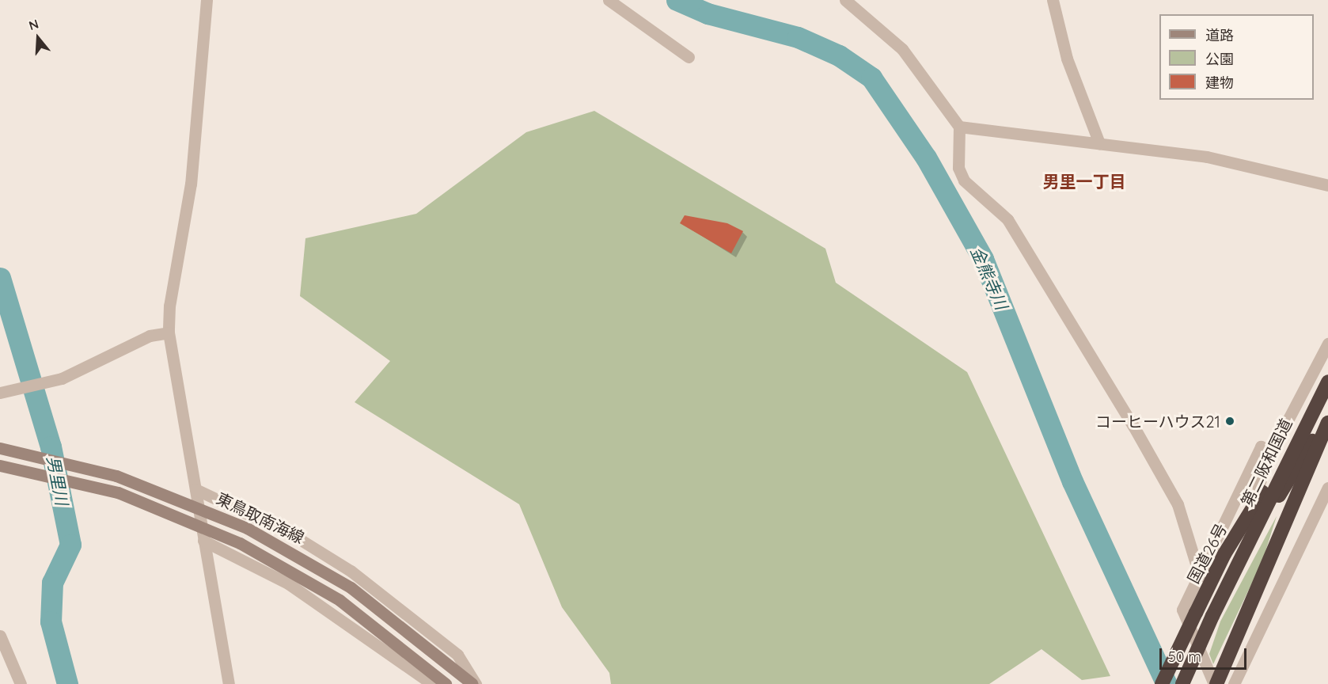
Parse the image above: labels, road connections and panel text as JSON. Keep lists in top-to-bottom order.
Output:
{
  "streets": {
    "highway": ["第二阪和国道", "国道26号"],
    "main road": ["東鳥取南海線"]
  },
  "crossings": [
    ["第二阪和国道", "国道26号"]
  ],
  "districts": ["男里一丁目"],
  "water": ["金熊寺川", "男里川"],
  "places": ["コーヒーハウス21"],
  "legend": ["道路", "公園", "建物"],
  "scale_bar": "50 m",
  "north": "top"
}
